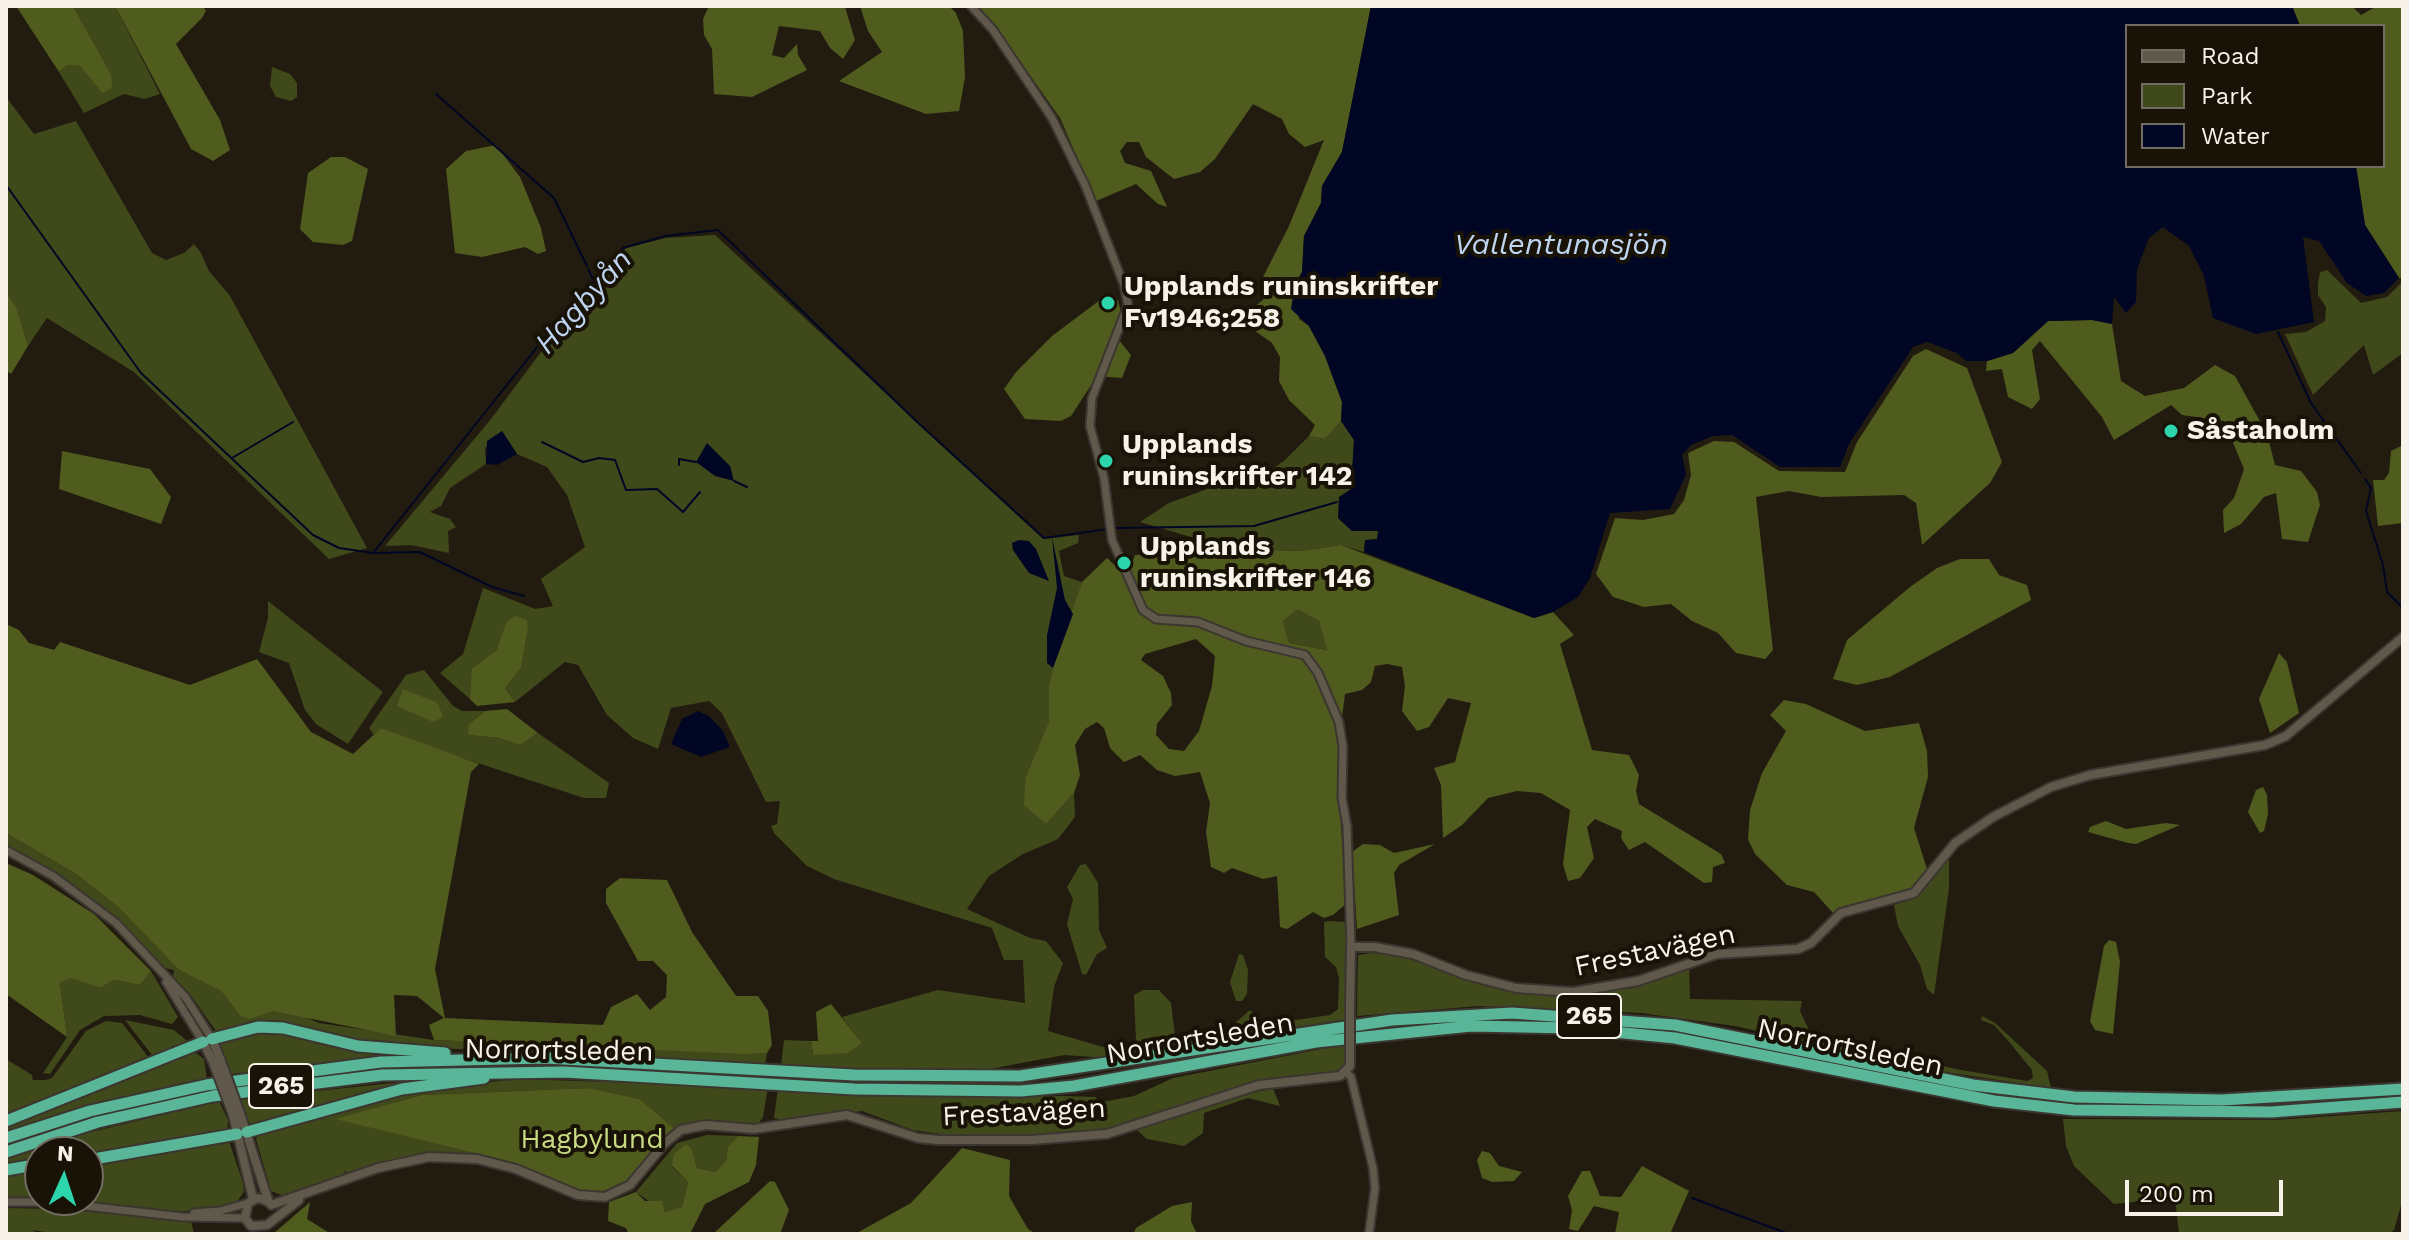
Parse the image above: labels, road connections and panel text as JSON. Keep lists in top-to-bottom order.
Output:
{
  "streets": {
    "highway": ["265", "Norrortsleden"],
    "main road": ["Frestavägen"]
  },
  "water": ["Vallentunasjön", "Hagbyån"],
  "parks": ["Hagbylund"],
  "places": [
    "Upplands runinskrifter Fv1946;258",
    "Såstaholm",
    "Upplands runinskrifter 142",
    "Upplands runinskrifter 146"
  ],
  "legend": ["Road", "Park", "Water"],
  "scale_bar": "200 m",
  "north": "top"
}
